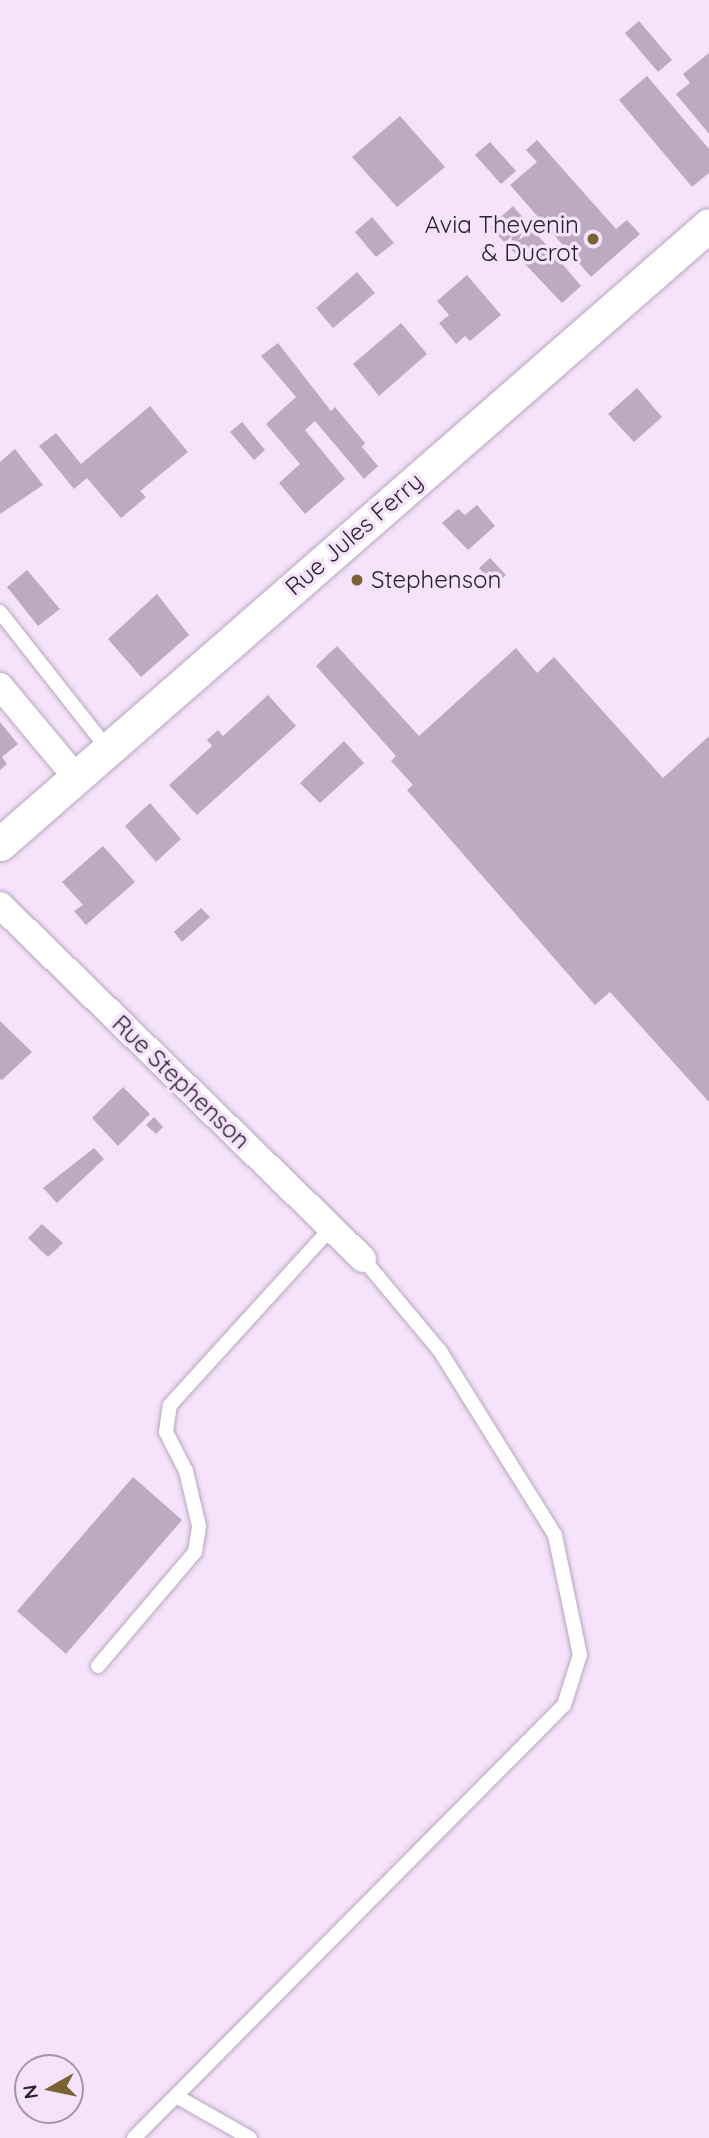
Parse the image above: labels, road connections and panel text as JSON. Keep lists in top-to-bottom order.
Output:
{
  "streets": {
    "street": ["Rue Jules Ferry", "Rue Stephenson"]
  },
  "places": ["Avia Thevenin & Ducrot", "Stephenson"],
  "north": "left"
}
